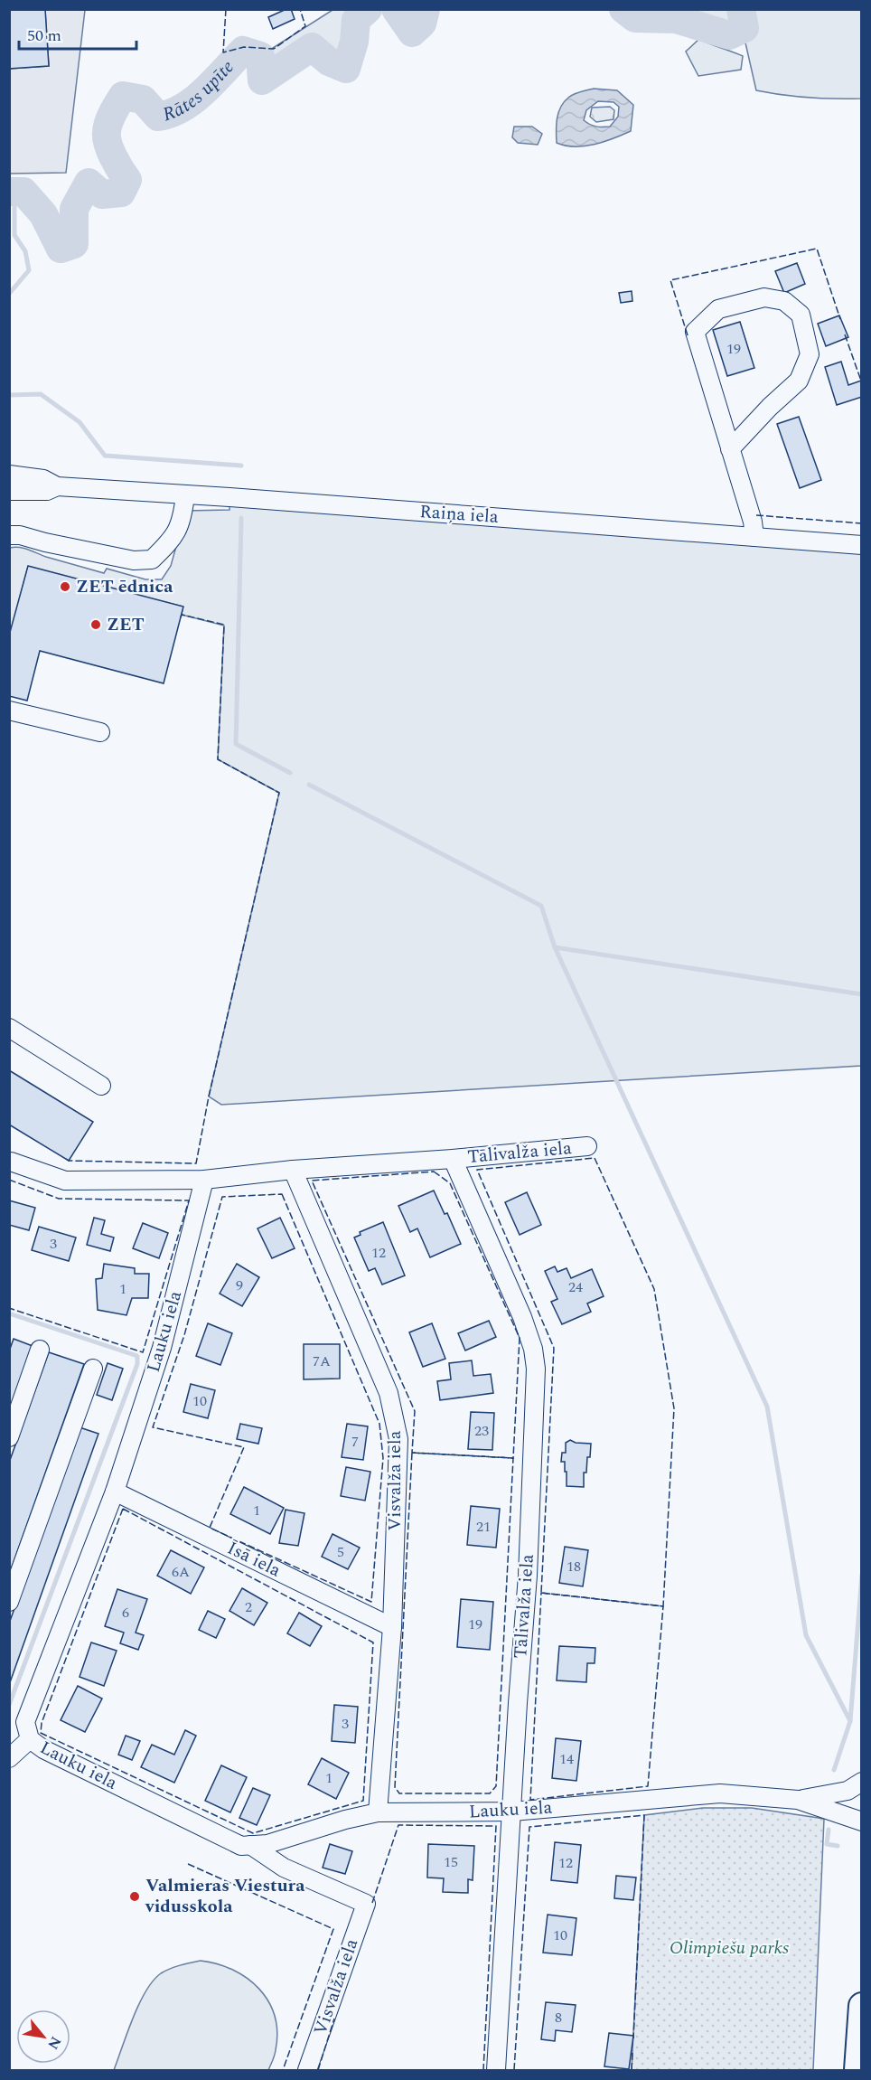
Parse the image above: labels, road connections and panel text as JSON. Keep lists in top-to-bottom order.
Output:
{
  "streets": {
    "street": [
      "Raiņa iela",
      "Tālivalža iela",
      "Lauku iela",
      "Visvalža iela",
      "Īsā iela"
    ]
  },
  "crossings": [
    ["Tālivalža iela", "Lauku iela"],
    ["Tālivalža iela", "Visvalža iela"],
    ["Lauku iela", "Visvalža iela"],
    ["Lauku iela", "Īsā iela"],
    ["Visvalža iela", "Īsā iela"]
  ],
  "water": ["Rātes upīte"],
  "parks": ["Olimpiešu parks"],
  "places": ["ZET ēdnica", "ZET", "Valmieras Viestura vidusskola"],
  "house_numbers": [
    "19",
    "3",
    "12",
    "9",
    "24",
    "1",
    "7A",
    "10",
    "23",
    "7",
    "1",
    "21",
    "5",
    "18",
    "6A",
    "2",
    "6",
    "19",
    "3",
    "14",
    "1",
    "15",
    "12",
    "10",
    "8"
  ],
  "scale_bar": "50 m",
  "north": "bottom right"
}
